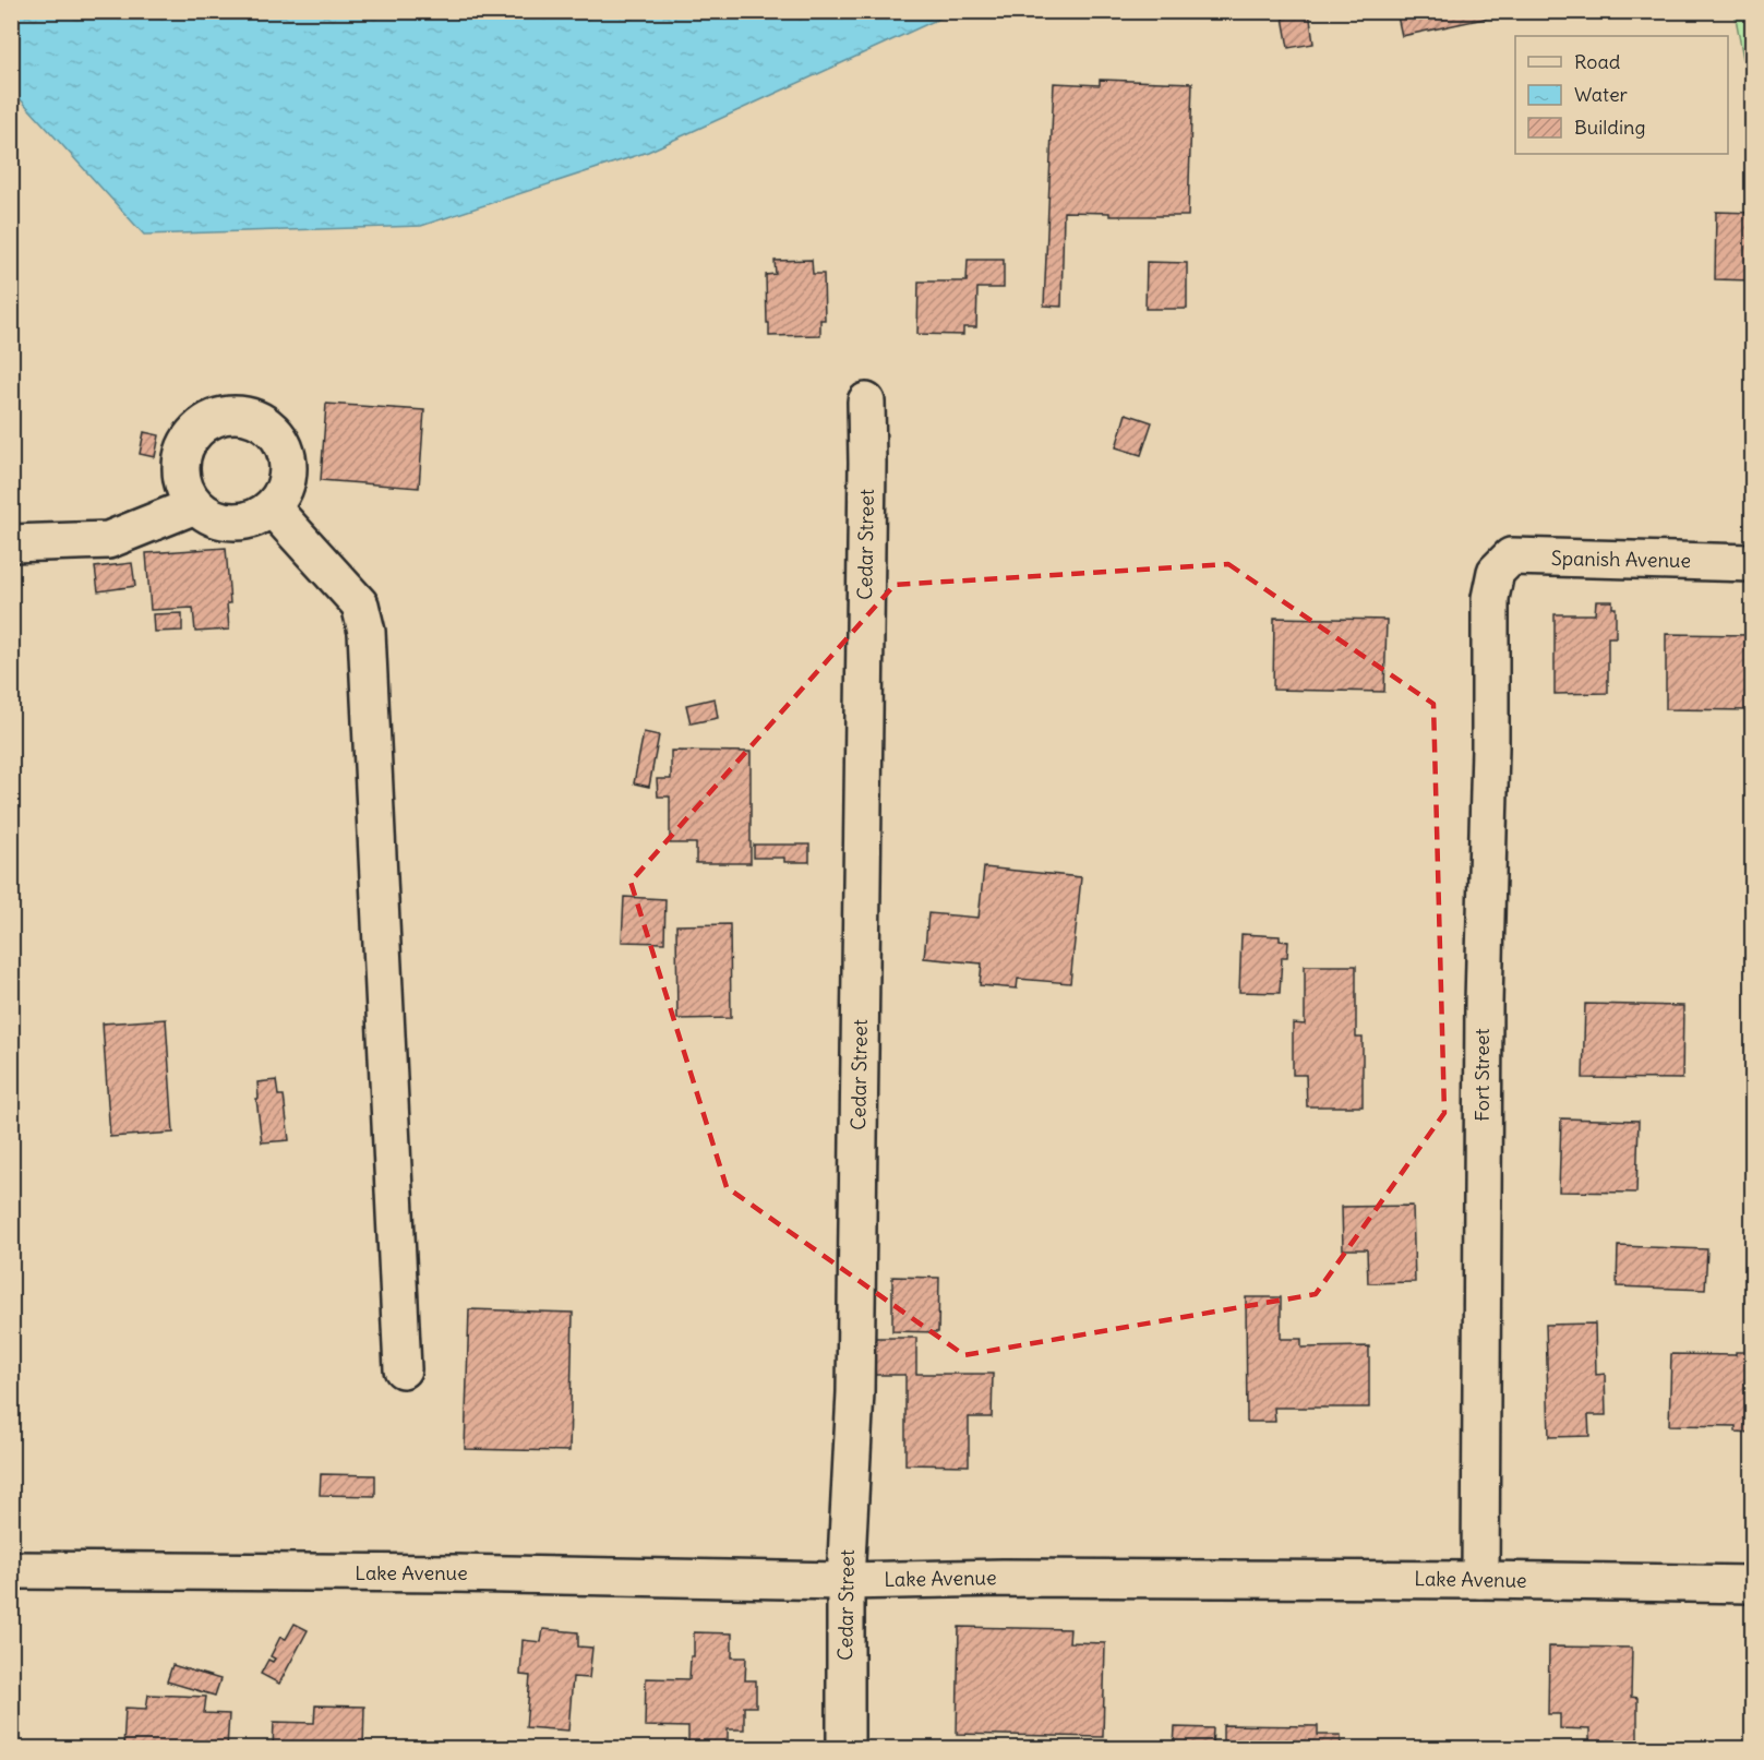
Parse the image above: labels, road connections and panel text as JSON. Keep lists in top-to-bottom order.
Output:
{
  "streets": {
    "street": [
      "Cedar Street",
      "Spanish Avenue",
      "Fort Street",
      "Lake Avenue"
    ]
  },
  "crossings": [
    ["Cedar Street", "Lake Avenue"],
    ["Spanish Avenue", "Fort Street"],
    ["Fort Street", "Lake Avenue"]
  ],
  "legend": ["Road", "Water", "Building"]
}
